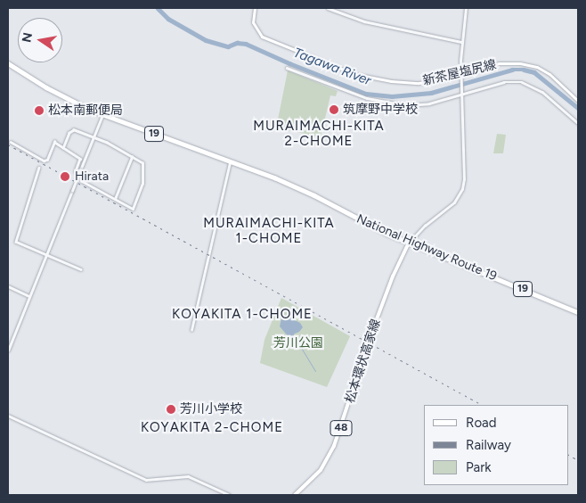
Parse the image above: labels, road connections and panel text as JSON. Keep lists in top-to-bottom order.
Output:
{
  "streets": {
    "highway": ["19", "National Highway Route 19"],
    "main road": ["新茶屋塩尻線", "松本環状高家線", "48"]
  },
  "crossings": [
    ["National Highway Route 19", "松本環状高家線"]
  ],
  "districts": [
    "MURAIMACHI-KITA 2-CHOME",
    "MURAIMACHI-KITA 1-CHOME",
    "KOYAKITA 1-CHOME",
    "KOYAKITA 2-CHOME"
  ],
  "water": ["Tagawa River"],
  "parks": ["芳川公園"],
  "places": [
    "筑摩野中学校",
    "松本南郵便局",
    "Hirata",
    "芳川小学校"
  ],
  "legend": ["Road", "Railway", "Park"],
  "north": "left"
}
